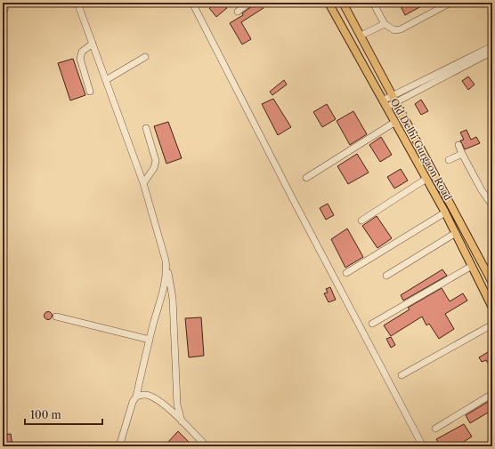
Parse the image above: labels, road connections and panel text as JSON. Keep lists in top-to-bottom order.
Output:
{
  "streets": {
    "main road": ["Old Delhi Gurgaon Road"]
  },
  "scale_bar": "100 m"
}
